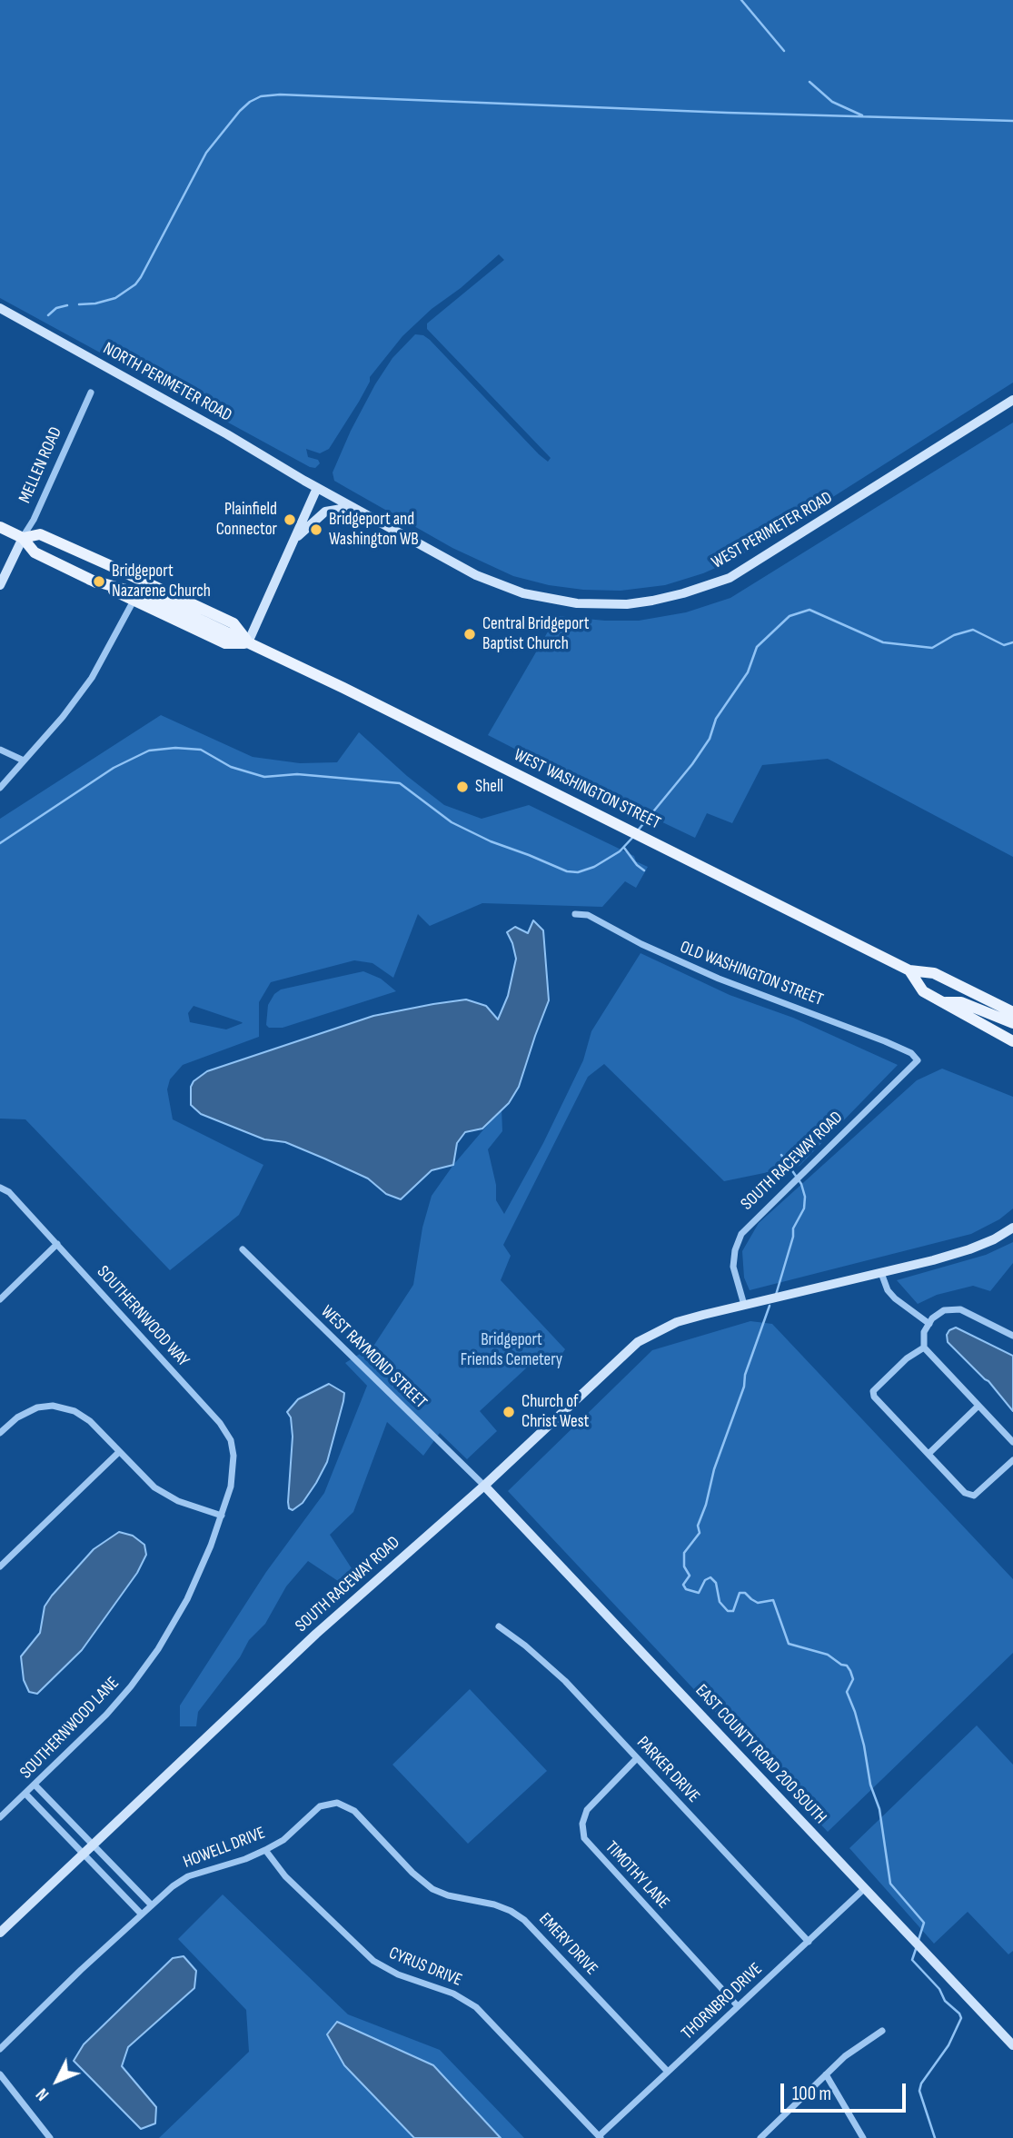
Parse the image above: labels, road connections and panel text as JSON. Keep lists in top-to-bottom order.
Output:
{
  "streets": {
    "main road": ["WEST WASHINGTON STREET"],
    "street": [
      "NORTH PERIMETER ROAD",
      "MELLEN ROAD",
      "WEST PERIMETER ROAD",
      "OLD WASHINGTON STREET",
      "SOUTH RACEWAY ROAD",
      "SOUTHERNWOOD WAY",
      "WEST RAYMOND STREET",
      "SOUTHERNWOOD LANE",
      "EAST COUNTY ROAD 200 SOUTH",
      "PARKER DRIVE",
      "HOWELL DRIVE",
      "TIMOTHY LANE",
      "EMERY DRIVE",
      "CYRUS DRIVE",
      "THORNBRO DRIVE"
    ]
  },
  "crossings": [
    ["NORTH PERIMETER ROAD", "WEST PERIMETER ROAD"],
    ["MELLEN ROAD", "WEST WASHINGTON STREET"],
    ["OLD WASHINGTON STREET", "SOUTH RACEWAY ROAD"],
    ["SOUTH RACEWAY ROAD", "WEST RAYMOND STREET"],
    ["SOUTH RACEWAY ROAD", "EAST COUNTY ROAD 200 SOUTH"],
    ["SOUTHERNWOOD WAY", "SOUTHERNWOOD LANE"],
    ["WEST RAYMOND STREET", "EAST COUNTY ROAD 200 SOUTH"],
    ["EAST COUNTY ROAD 200 SOUTH", "THORNBRO DRIVE"],
    ["PARKER DRIVE", "TIMOTHY LANE"],
    ["PARKER DRIVE", "THORNBRO DRIVE"],
    ["HOWELL DRIVE", "EMERY DRIVE"],
    ["HOWELL DRIVE", "CYRUS DRIVE"],
    ["TIMOTHY LANE", "THORNBRO DRIVE"],
    ["EMERY DRIVE", "THORNBRO DRIVE"],
    ["CYRUS DRIVE", "THORNBRO DRIVE"]
  ],
  "parks": ["Bridgeport Friends Cemetery"],
  "places": [
    "Plainfield Connector",
    "Bridgeport and Washington WB",
    "Bridgeport Nazarene Church",
    "Central Bridgeport Baptist Church",
    "Shell",
    "Church of Christ West"
  ],
  "scale_bar": "100 m",
  "north": "bottom left"
}
